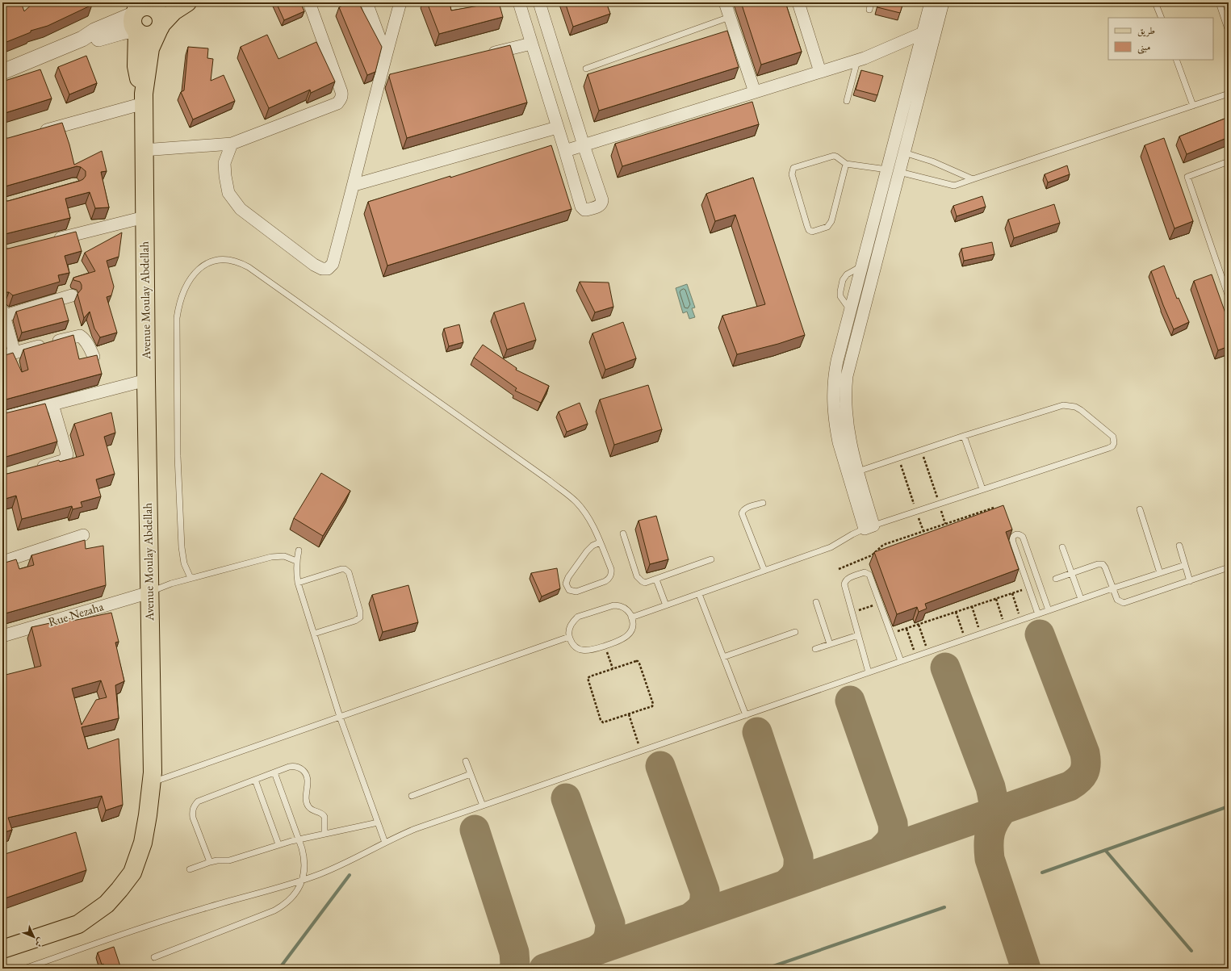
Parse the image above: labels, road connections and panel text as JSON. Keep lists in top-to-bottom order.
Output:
{
  "streets": {
    "main road": ["Avenue Moulay Abdellah"],
    "street": ["Rue Nezaha"]
  },
  "crossings": [
    ["Avenue Moulay Abdellah", "Rue Nezaha"]
  ],
  "legend": ["طريق", "مبنى"],
  "north": "bottom right"
}
